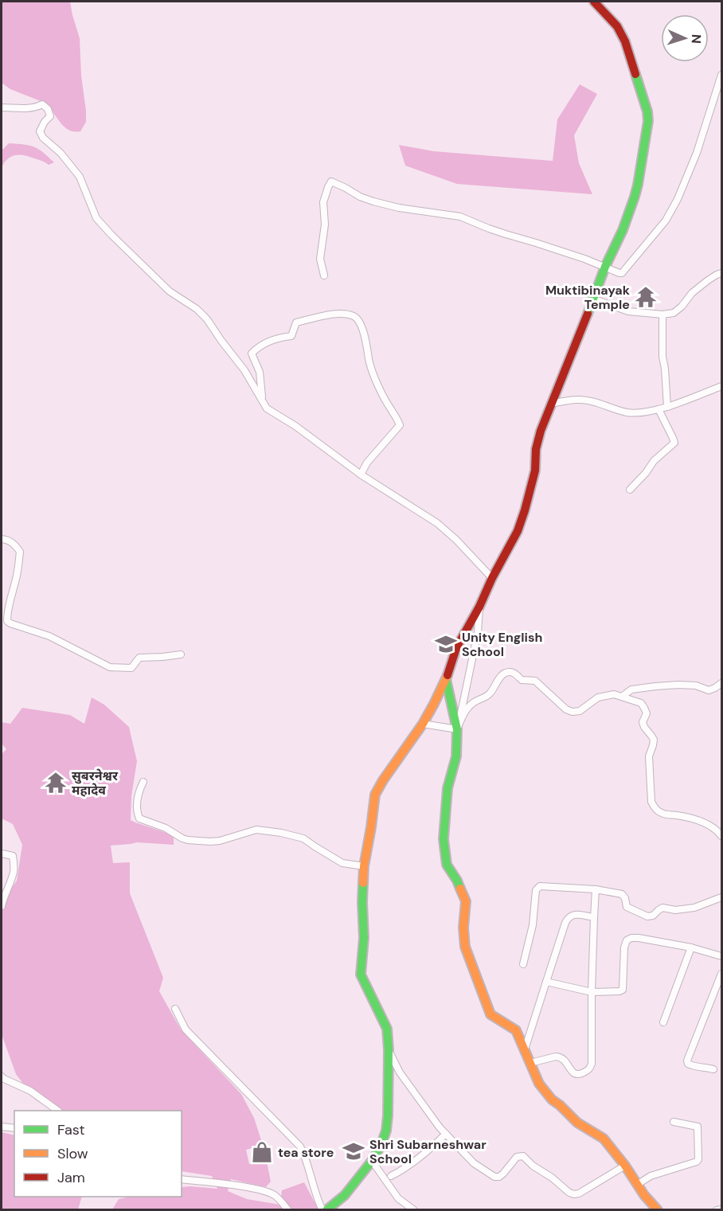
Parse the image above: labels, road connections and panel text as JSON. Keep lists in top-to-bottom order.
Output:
{
  "places": {
    "temple": ["Muktibinayak Temple", "सुबरनेश्वर महादेव"],
    "school or university": ["Unity English School", "Shri Subarneshwar School"],
    "shop": ["tea store"]
  },
  "legend": ["Fast", "Slow", "Jam"],
  "north": "right"
}
